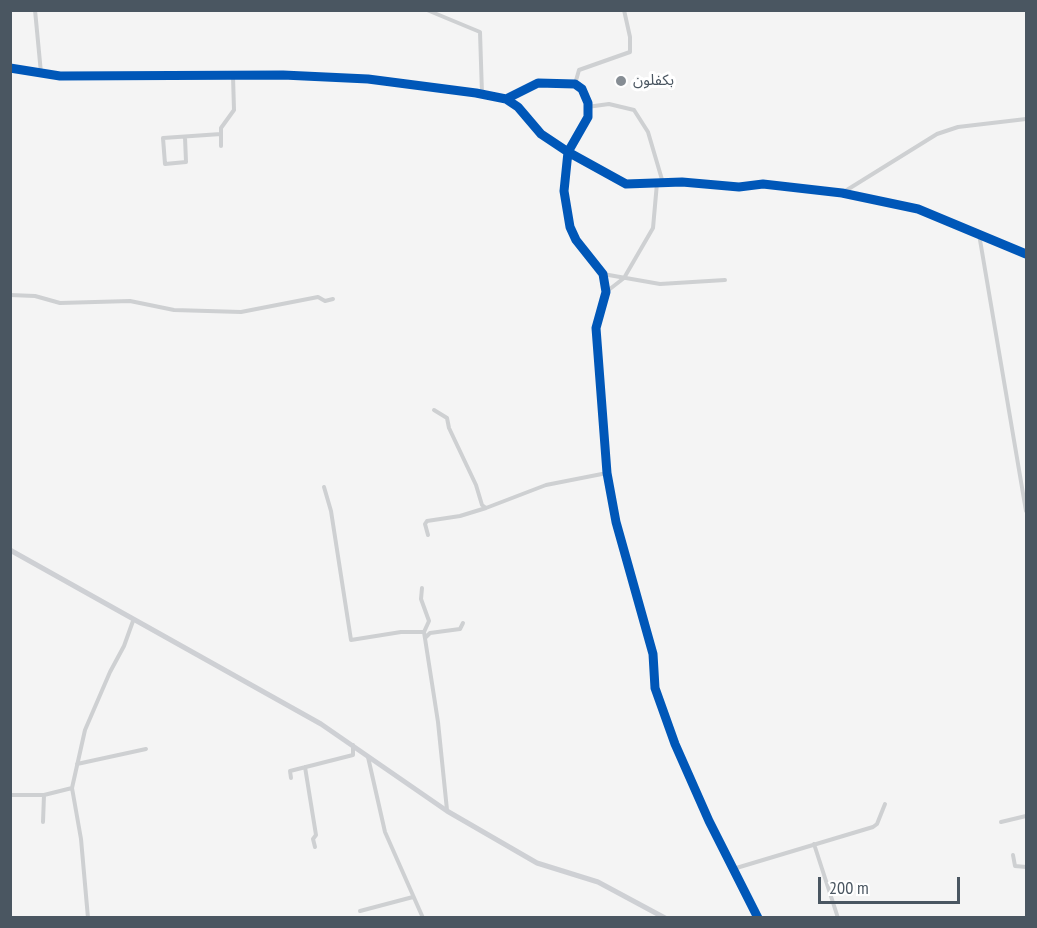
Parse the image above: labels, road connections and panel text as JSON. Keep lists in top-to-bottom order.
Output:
{
  "places": ["بكفلون"],
  "scale_bar": "200 m"
}
